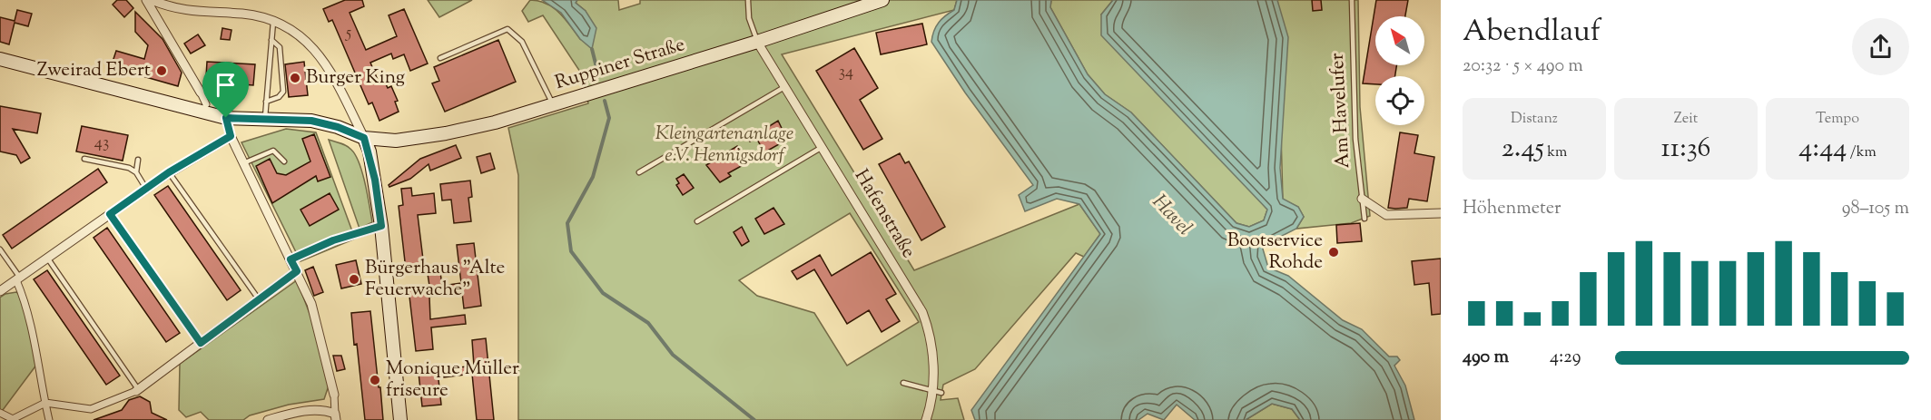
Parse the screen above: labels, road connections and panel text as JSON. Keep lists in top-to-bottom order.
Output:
{
  "streets": {
    "main road": ["Ruppiner Straße"],
    "street": ["Hafenstraße"],
    "lane": ["Am Havelufer"]
  },
  "crossings": [
    ["Ruppiner Straße", "Hafenstraße"]
  ],
  "water": ["Havel"],
  "parks": ["Kleingartenanlage e.V. Hennigsdorf"],
  "places": [
    "Zweirad Ebert",
    "Burger King",
    "Bootservice Rohde",
    "Bürgerhaus \"Alte Feuerwache\"",
    "Monique Müller friseure"
  ],
  "house_numbers": ["5", "34", "43"],
  "north": "top left",
  "page": {
    "heading": ["Abendlauf", "20:32 · 5 × 490 m"],
    "stats": [
      ["Distanz", "2.45 km"],
      ["Zeit", "11:36"],
      ["Tempo", "4:44 /km"]
    ],
    "chart": ["Höhenmeter", "98–105 m"],
    "list": [
      {
        "name": "490 m",
        "note": "4:29"
      }
    ]
  }
}
